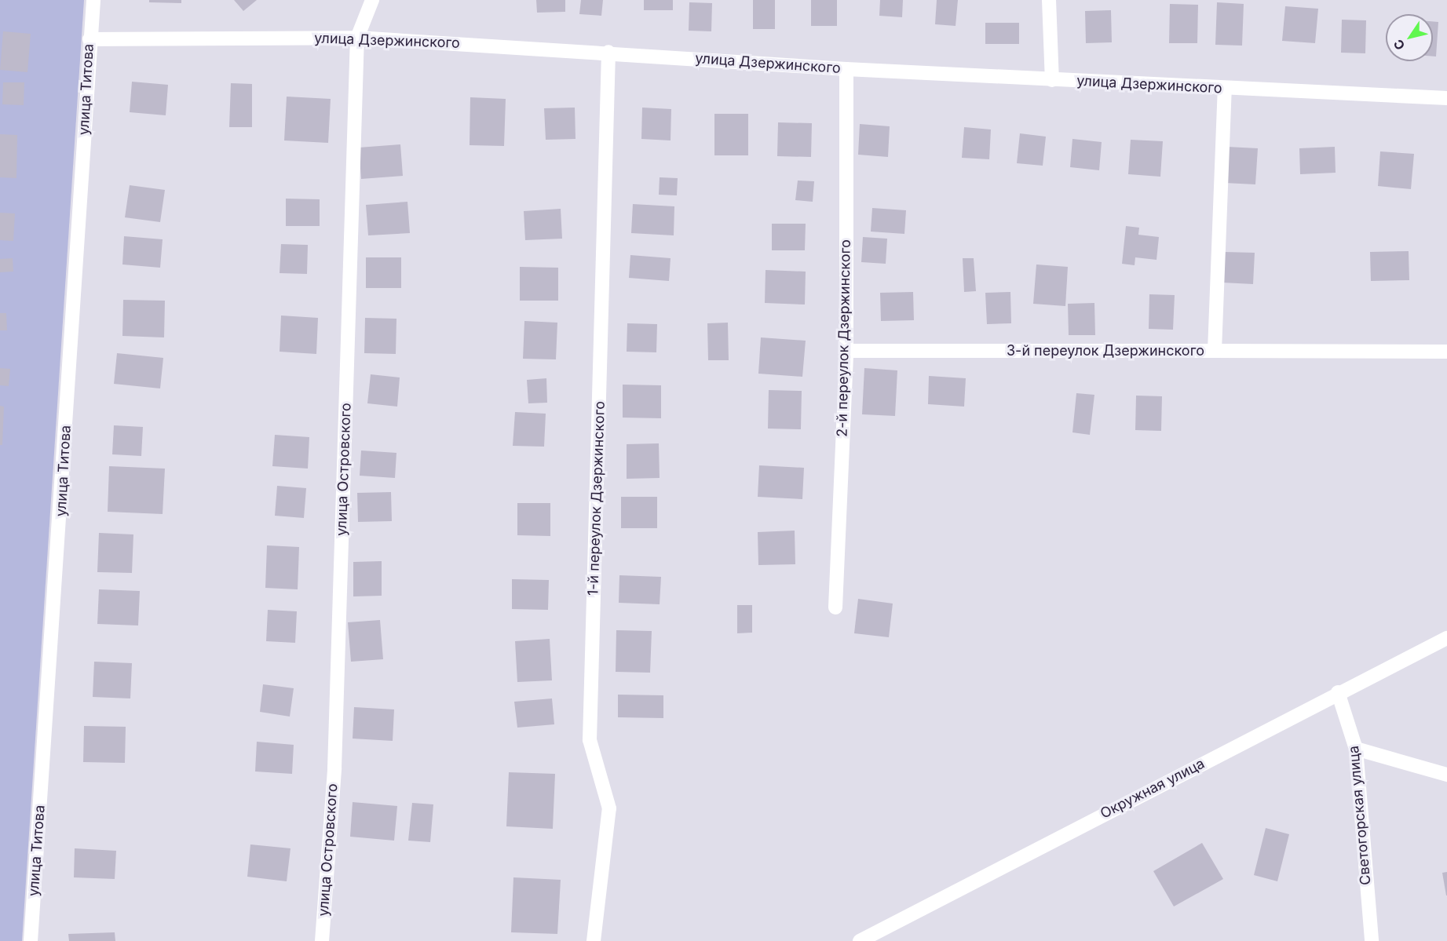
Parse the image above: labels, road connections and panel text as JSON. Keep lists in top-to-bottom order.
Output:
{
  "streets": {
    "street": [
      "улица Дзержинского",
      "улица Титова",
      "2-й переулок Дзержинского",
      "3-й переулок Дзержинского",
      "улица Островского",
      "1-й переулок Дзержинского",
      "Окружная улица",
      "Светогорская улица"
    ]
  },
  "crossings": [
    ["улица Дзержинского", "улица Титова"],
    ["улица Дзержинского", "2-й переулок Дзержинского"],
    ["улица Дзержинского", "3-й переулок Дзержинского"],
    ["улица Дзержинского", "улица Островского"],
    ["улица Дзержинского", "1-й переулок Дзержинского"],
    ["2-й переулок Дзержинского", "3-й переулок Дзержинского"],
    ["Окружная улица", "Светогорская улица"]
  ],
  "north": "bottom left"
}
